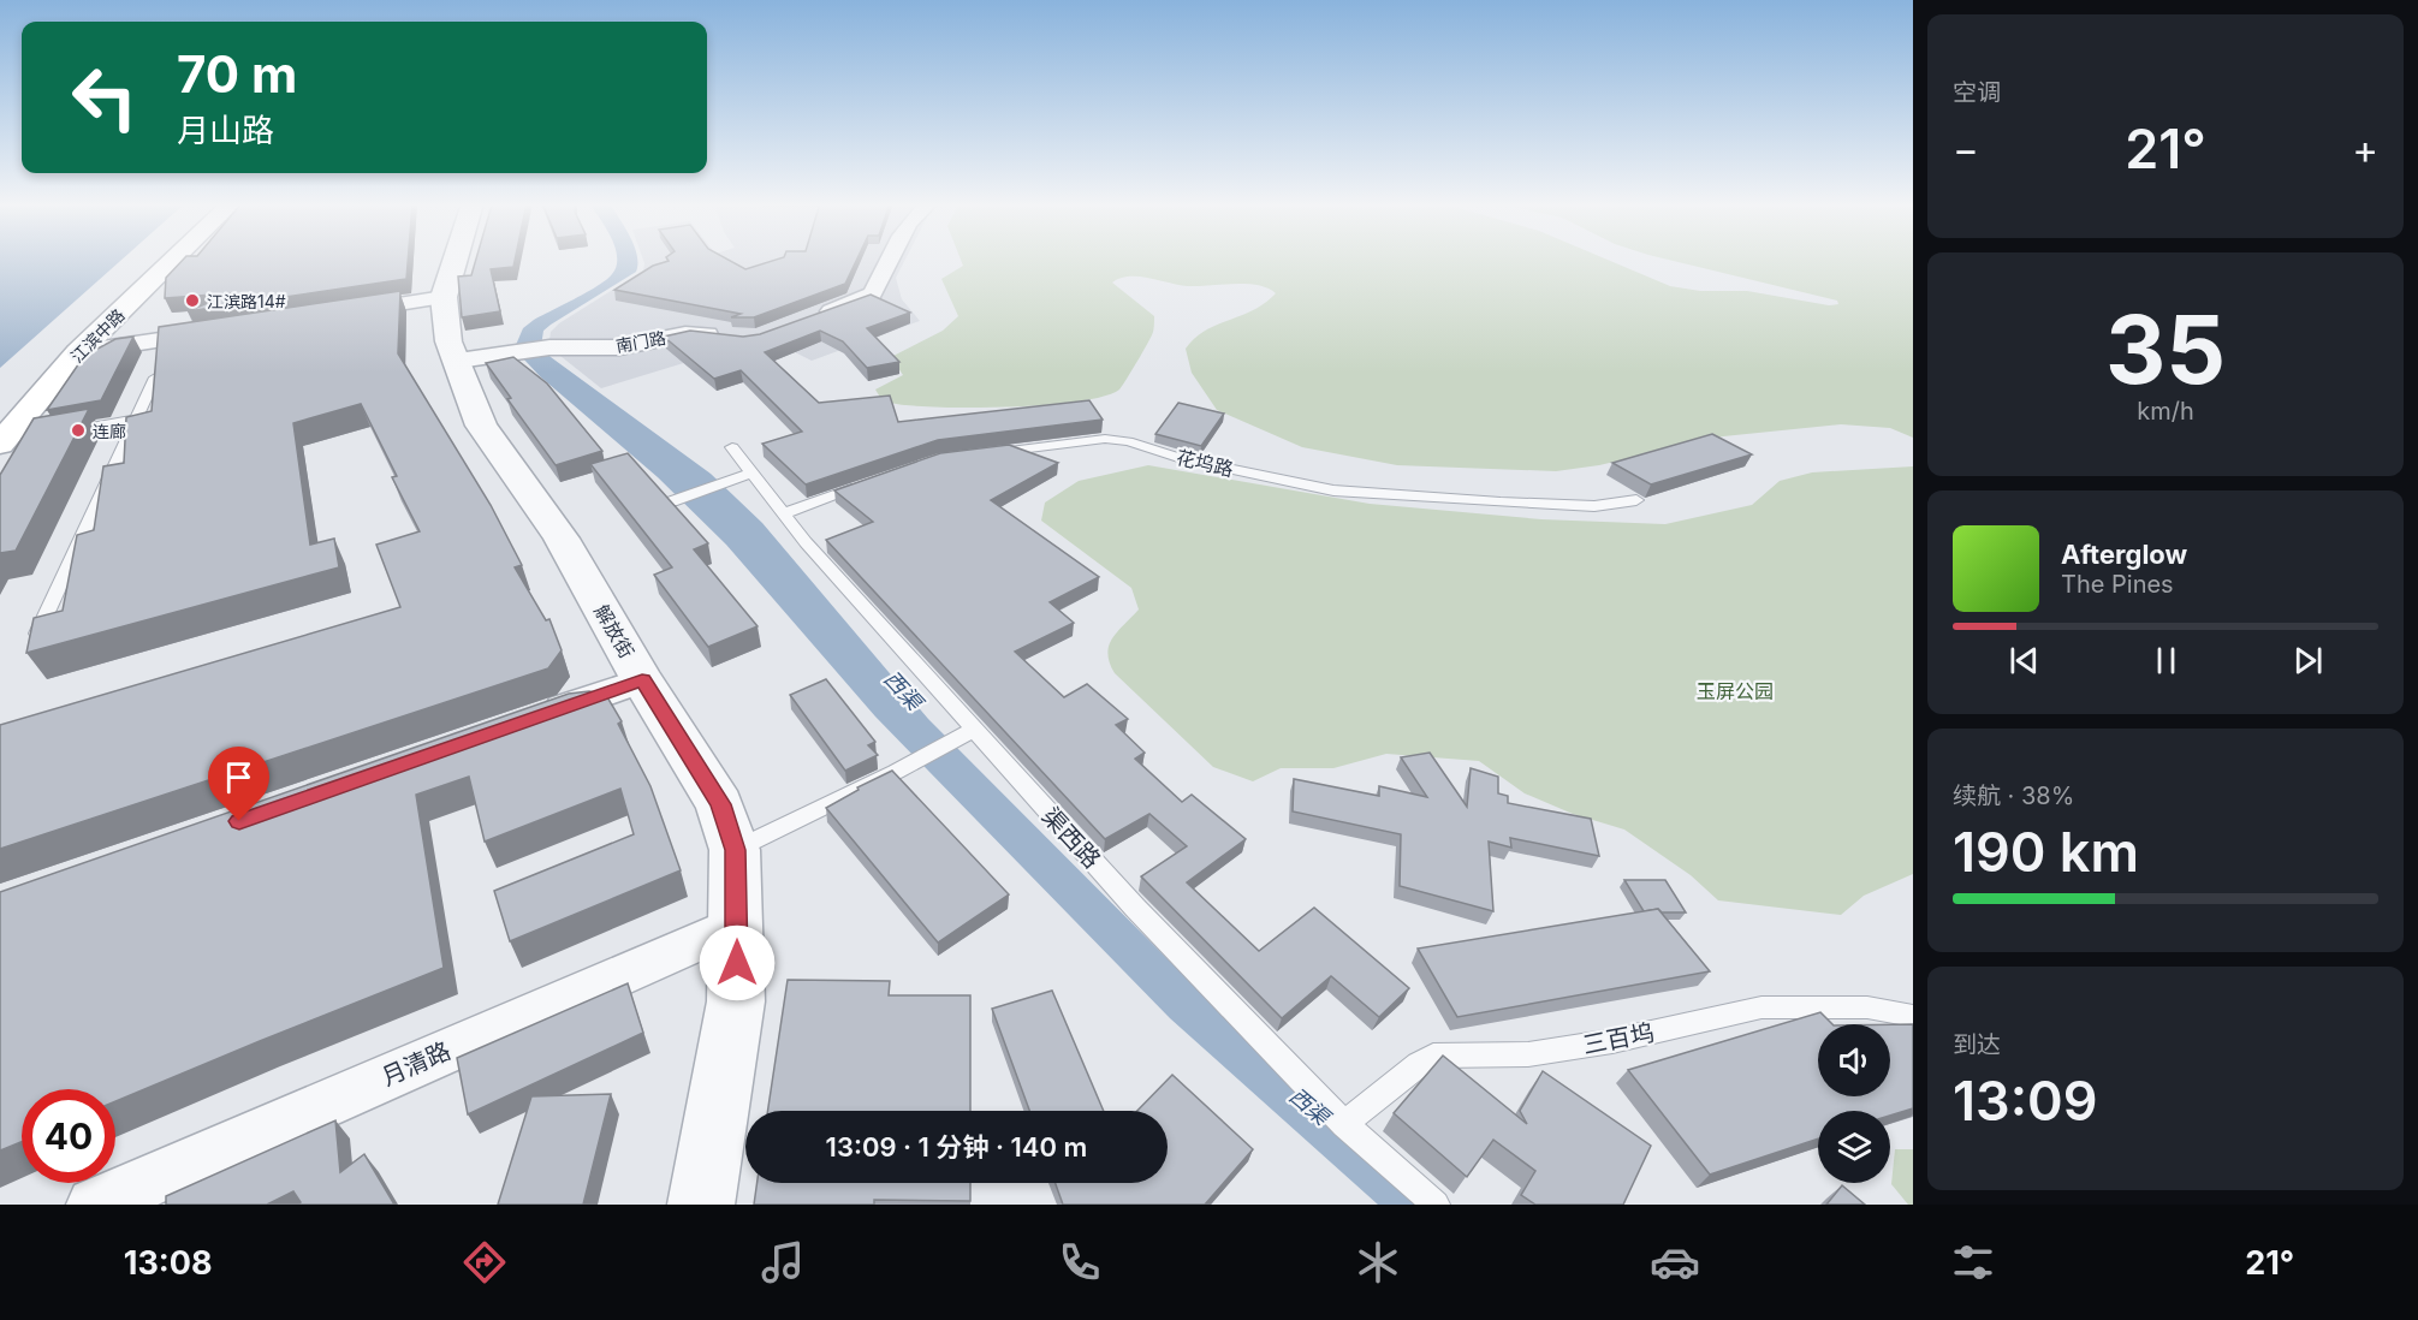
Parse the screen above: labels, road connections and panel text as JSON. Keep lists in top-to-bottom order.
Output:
{
  "streets": {
    "main road": ["江滨中路"],
    "street": ["南门路", "解放街", "月清路"],
    "lane": ["花坞路", "渠西路", "三百坞"]
  },
  "crossings": [
    ["南门路", "解放街"],
    ["解放街", "月清路"],
    ["渠西路", "三百坞"]
  ],
  "water": ["西渠"],
  "parks": ["玉屏公园"],
  "places": ["江滨路14#", "连廊"],
  "page": {
    "tile": [
      "空调",
      ["35", "km/h"],
      ["续航 · 38%", "190 km"],
      ["到达", "13:09"]
    ],
    "turn": ["70 m", "月山路"],
    "heat": ["−", "21°", "+"],
    "song": ["Afterglow", "The Pines"],
    "limit": "40",
    "trip": "13:09 · 1 分钟 · 140 m",
    "tabs": ["13:08", "21°"]
  }
}
